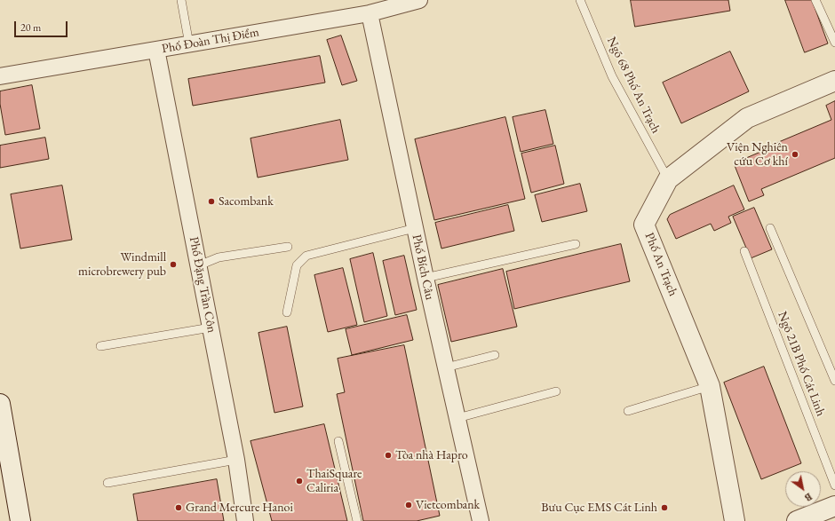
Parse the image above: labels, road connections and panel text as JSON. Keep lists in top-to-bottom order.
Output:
{
  "streets": {
    "street": [
      "Phố Đoàn Thị Điểm",
      "Phố An Trạch",
      "Phố Bích Câu",
      "Phố Đặng Trần Côn"
    ],
    "lane": ["Ngõ 68 Phố An Trạch", "Ngõ 21B Phố Cát Linh"]
  },
  "crossings": [
    ["Phố Đoàn Thị Điểm", "Phố Bích Câu"],
    ["Phố Đoàn Thị Điểm", "Phố Đặng Trần Côn"],
    ["Ngõ 68 Phố An Trạch", "Phố An Trạch"]
  ],
  "places": [
    "Viện Nghiên cứu Cơ khí",
    "Sacombank",
    "Windmill microbrewery pub",
    "Tòa nhà Hapro",
    "ThaiSquare Caliria",
    "Vietcombank",
    "Grand Mercure Hanoi",
    "Bưu Cục EMS Cát Linh"
  ],
  "scale_bar": "20 m",
  "north": "bottom right"
}
